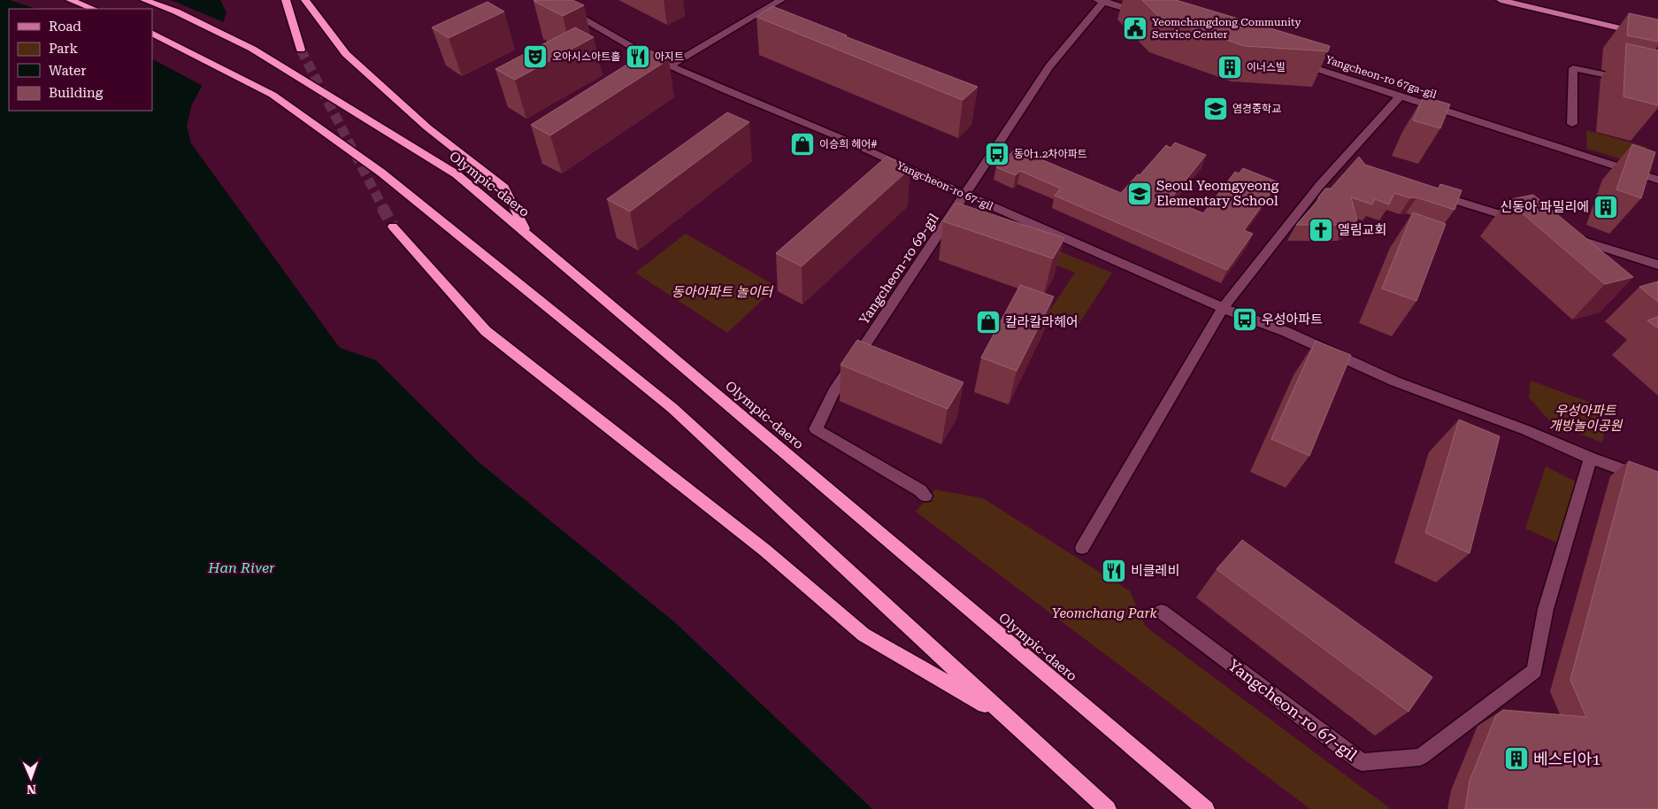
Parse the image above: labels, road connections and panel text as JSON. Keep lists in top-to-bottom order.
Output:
{
  "streets": {
    "highway": ["Olympic-daero"],
    "street": ["Yangcheon-ro 67ga-gil", "Yangcheon-ro 67-gil", "Yangcheon-ro 69-gil"]
  },
  "crossings": [
    ["Yangcheon-ro 67-gil", "Yangcheon-ro 69-gil"]
  ],
  "water": ["Han River"],
  "parks": ["동아아파트 놀이터", "우성아파트 개방놀이공원", "Yeomchang Park"],
  "places": {
    "public building": ["Yeomchangdong Community Service Center"],
    "theatre": ["오아시스아트홀"],
    "restaurant": ["아지트", "비클레비"],
    "building": ["이너스빌", "신동아 파밀리에", "베스티아1"],
    "school or university": ["염경중학교", "Seoul Yeomgyeong Elementary School"],
    "shop": ["이승희 헤어#", "칼라칼라헤어"],
    "bus stop": ["동아1.2차아파트", "우성아파트"],
    "church": ["엘림교회"]
  },
  "legend": [
    "Road",
    "Park",
    "Water",
    "Building"
  ],
  "north": "bottom"
}
